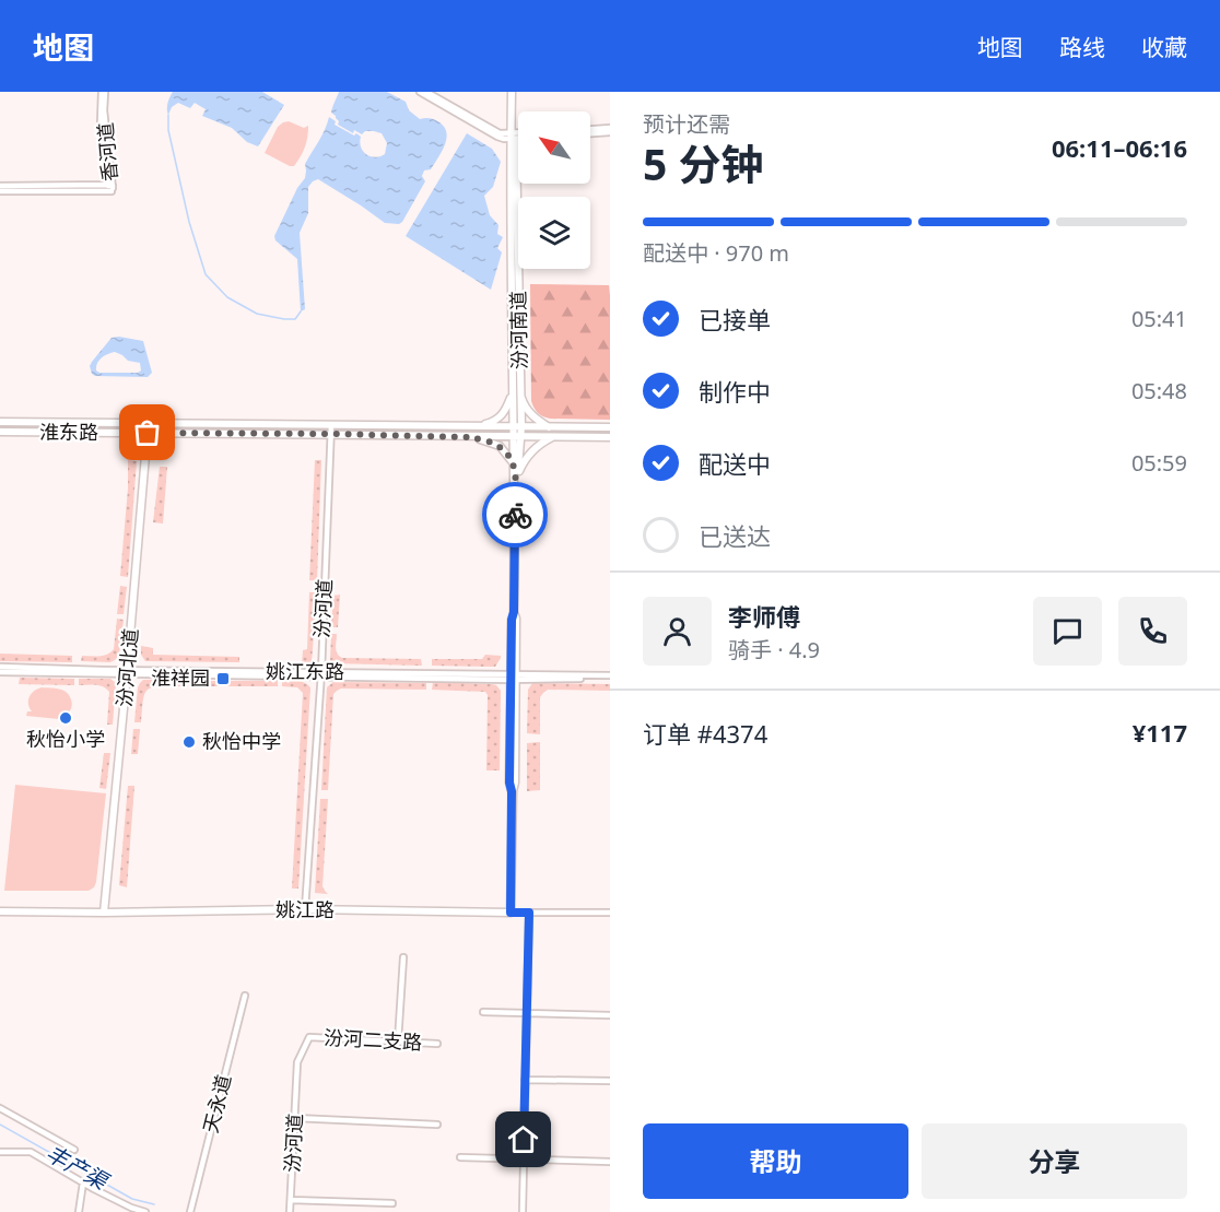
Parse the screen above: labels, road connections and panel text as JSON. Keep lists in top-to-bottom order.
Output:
{
  "streets": {
    "main road": [
      "汾河南道",
      "淮东路",
      "汾河北道",
      "姚江路"
    ],
    "street": [
      "香河道",
      "汾河道",
      "姚江东路",
      "汾河二支路",
      "天永道"
    ]
  },
  "crossings": [
    ["汾河南道", "淮东路"],
    ["汾河南道", "姚江东路"],
    ["汾河南道", "姚江路"],
    ["淮东路", "汾河道"],
    ["淮东路", "汾河北道"],
    ["汾河道", "姚江东路"],
    ["汾河道", "姚江路"],
    ["汾河道", "汾河二支路"],
    ["汾河北道", "姚江东路"],
    ["汾河北道", "姚江路"]
  ],
  "water": ["丰产渠"],
  "places": {
    "transit": ["淮祥园"],
    "other": ["秋怡小学", "秋怡中学"]
  },
  "north": "top left",
  "page": {
    "header": "地图",
    "nav": ["地图", "路线", "收藏"],
    "heading": ["5 分钟", "预计还需", "06:11–06:16"],
    "panel": [
      "李师傅",
      "骑手 · 4.9",
      "订单 #4374",
      "¥117"
    ],
    "bar": "配送中 · 970 m",
    "list": [
      ["已接单", "05:41"],
      ["制作中", "05:48"],
      ["配送中", "05:59"],
      "已送达"
    ],
    "buttons": ["帮助", "分享"]
  }
}
